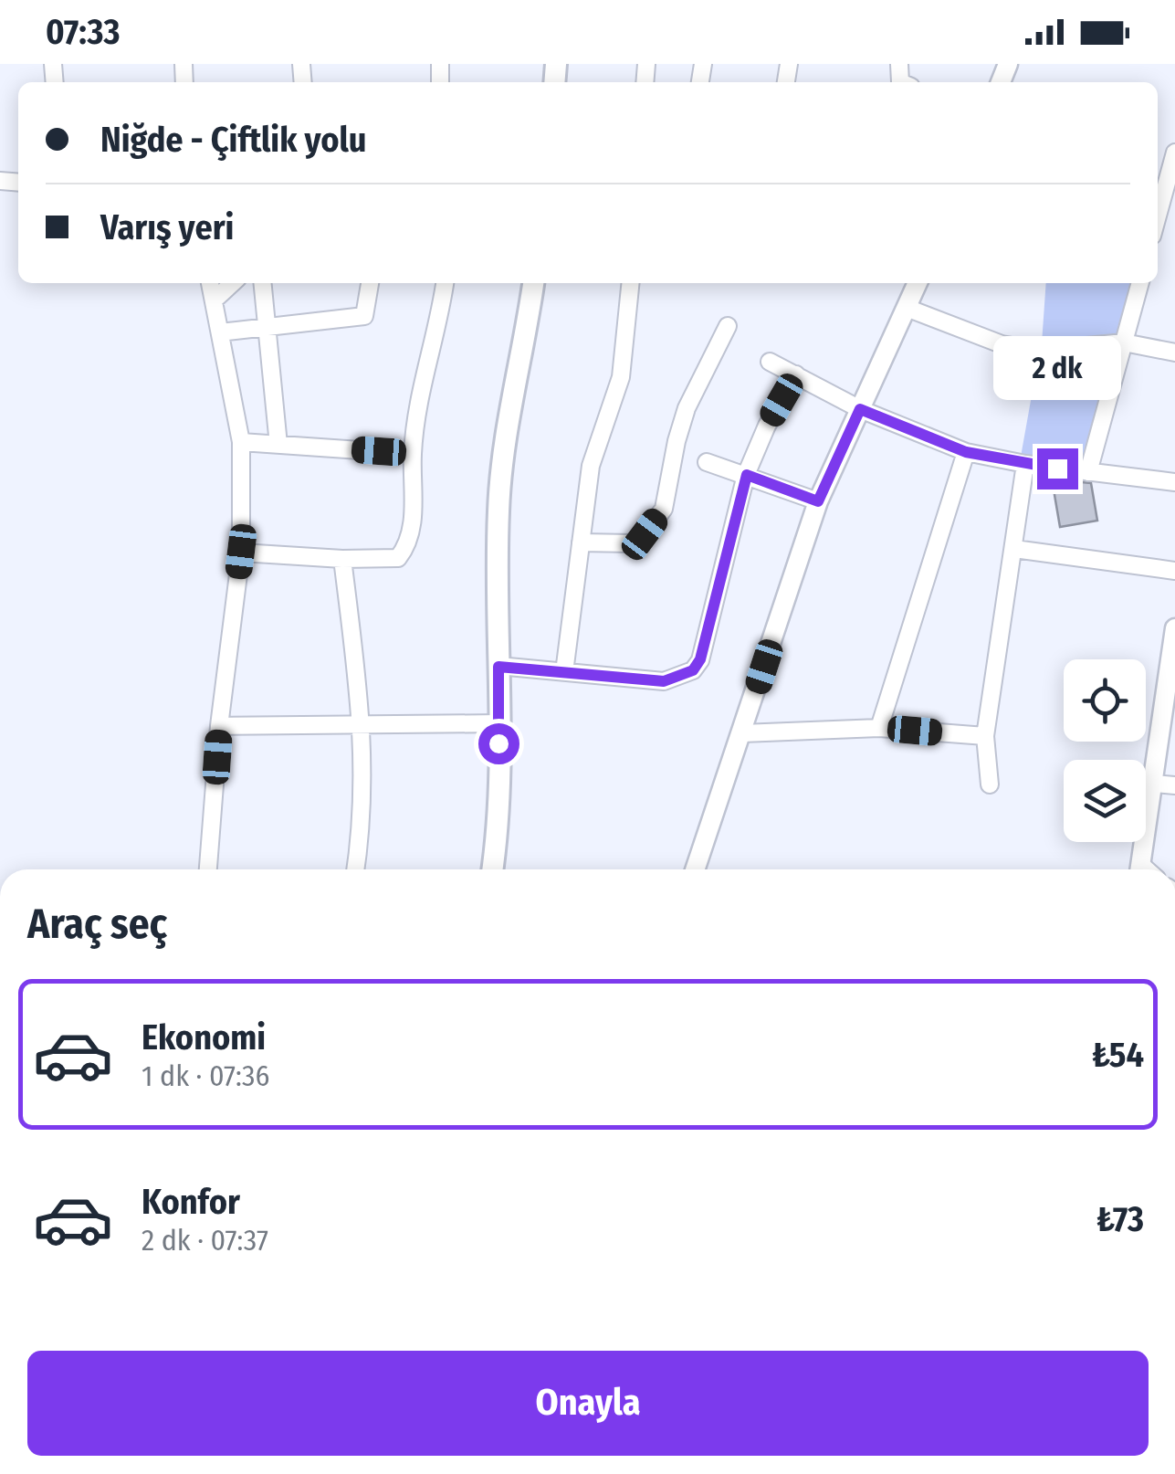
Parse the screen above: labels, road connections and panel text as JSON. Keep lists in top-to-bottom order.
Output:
{
  "page": {
    "status": "07:33",
    "banner": ["Niğde - Çiftlik yolu", "Varış yeri"],
    "bubble": "2 dk",
    "heading": "Araç seç",
    "list": [
      {
        "name": "Ekonomi",
        "note": "1 dk · 07:36",
        "value": "₺54"
      },
      {
        "name": "Konfor",
        "note": "2 dk · 07:37",
        "value": "₺73"
      }
    ],
    "buttons": "Onayla"
  }
}
